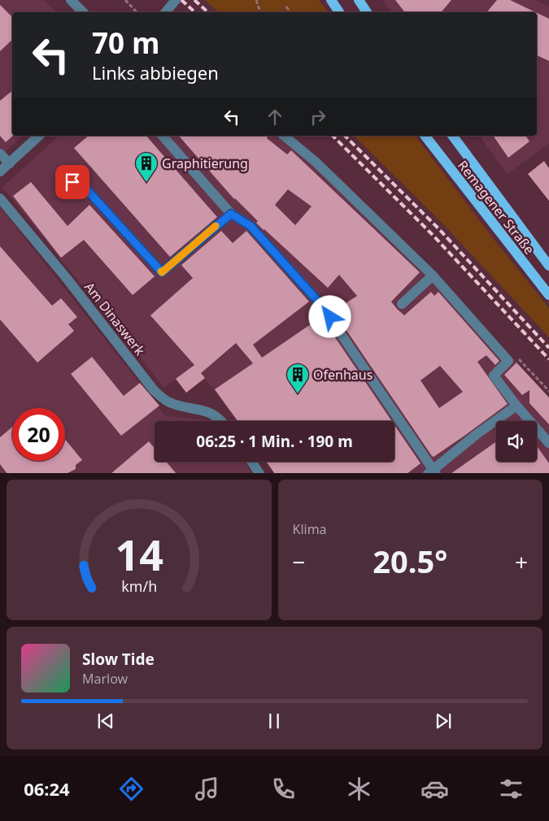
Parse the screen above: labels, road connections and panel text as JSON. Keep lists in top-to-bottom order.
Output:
{
  "streets": {
    "main road": ["Remagener Straße"],
    "street": ["Am Dinaswerk"]
  },
  "places": {
    "building": ["Graphitierung", "Ofenhaus"]
  },
  "page": {
    "turn": ["70 m", "Links abbiegen"],
    "limit": "20",
    "trip": "06:25 · 1 Min. · 190 m",
    "tile": "Klima",
    "heat": ["−", "20.5°", "+"],
    "song": ["Slow Tide", "Marlow"],
    "tabs": "06:24",
    "gauge": ["14", "km/h"]
  }
}
